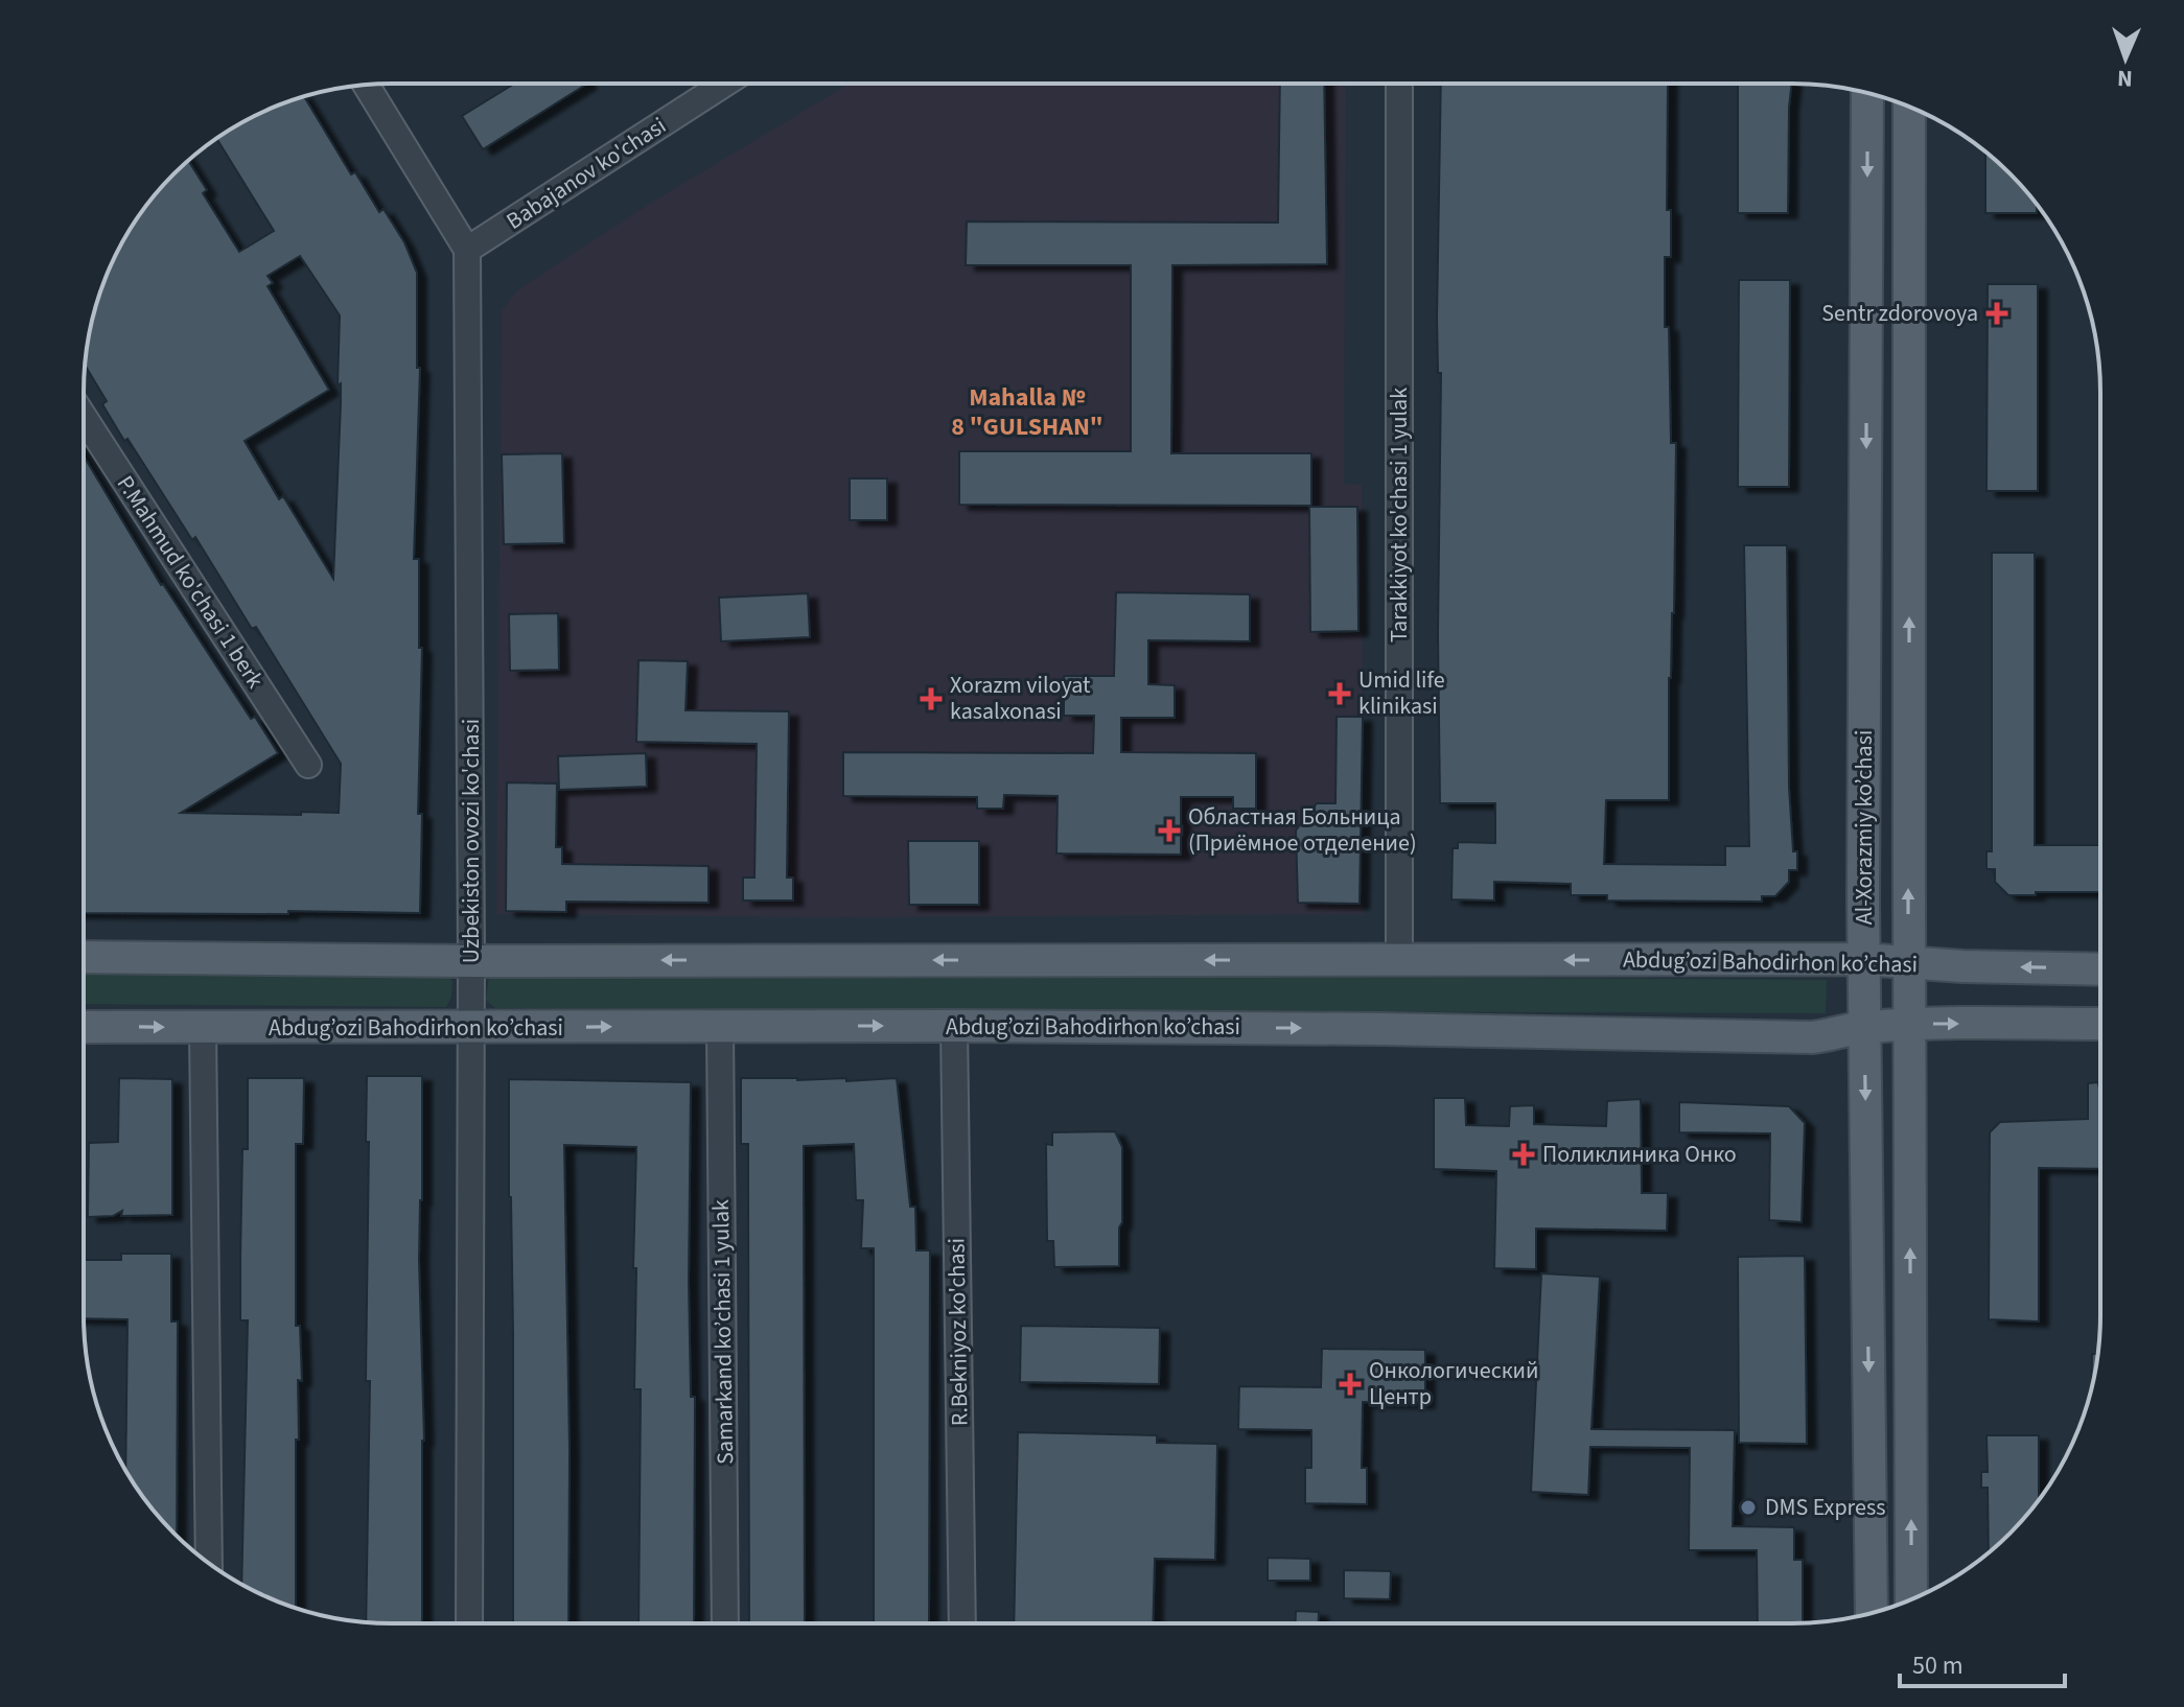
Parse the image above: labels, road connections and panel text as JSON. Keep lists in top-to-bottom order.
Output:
{
  "streets": {
    "main road": ["Al-Xorazmiy ko’chasi", "Abdug’ozi Bahodirhon ko’chasi"],
    "street": [
      "Babajanov ko'chasi",
      "Tarakkiyot ko'chasi 1 yulak",
      "P.Mahmud ko'chasi 1 berk",
      "Uzbekiston ovozi ko'chasi",
      "Samarkand ko’chasi 1 yulak",
      "R.Bekniyoz ko'chasi"
    ]
  },
  "crossings": [
    ["Babajanov ko'chasi", "Uzbekiston ovozi ko'chasi"],
    ["Tarakkiyot ko'chasi 1 yulak", "Abdug’ozi Bahodirhon ko’chasi"],
    ["Al-Xorazmiy ko’chasi", "Abdug’ozi Bahodirhon ko’chasi"],
    ["Uzbekiston ovozi ko'chasi", "Abdug’ozi Bahodirhon ko’chasi"],
    ["Abdug’ozi Bahodirhon ko’chasi", "Samarkand ko’chasi 1 yulak"],
    ["Abdug’ozi Bahodirhon ko’chasi", "R.Bekniyoz ko'chasi"]
  ],
  "districts": ["Mahalla № 8 \"GULSHAN\""],
  "places": {
    "health": [
      "Sentr zdorovoya",
      "Umid life klinikasi",
      "Xorazm viloyat kasalxonasi",
      "Областная Больница (Приёмное отделение)",
      "Поликлиника Онко",
      "Онкологический Центр"
    ],
    "other": ["DMS Express"]
  },
  "scale_bar": "50 m",
  "north": "bottom"
}
